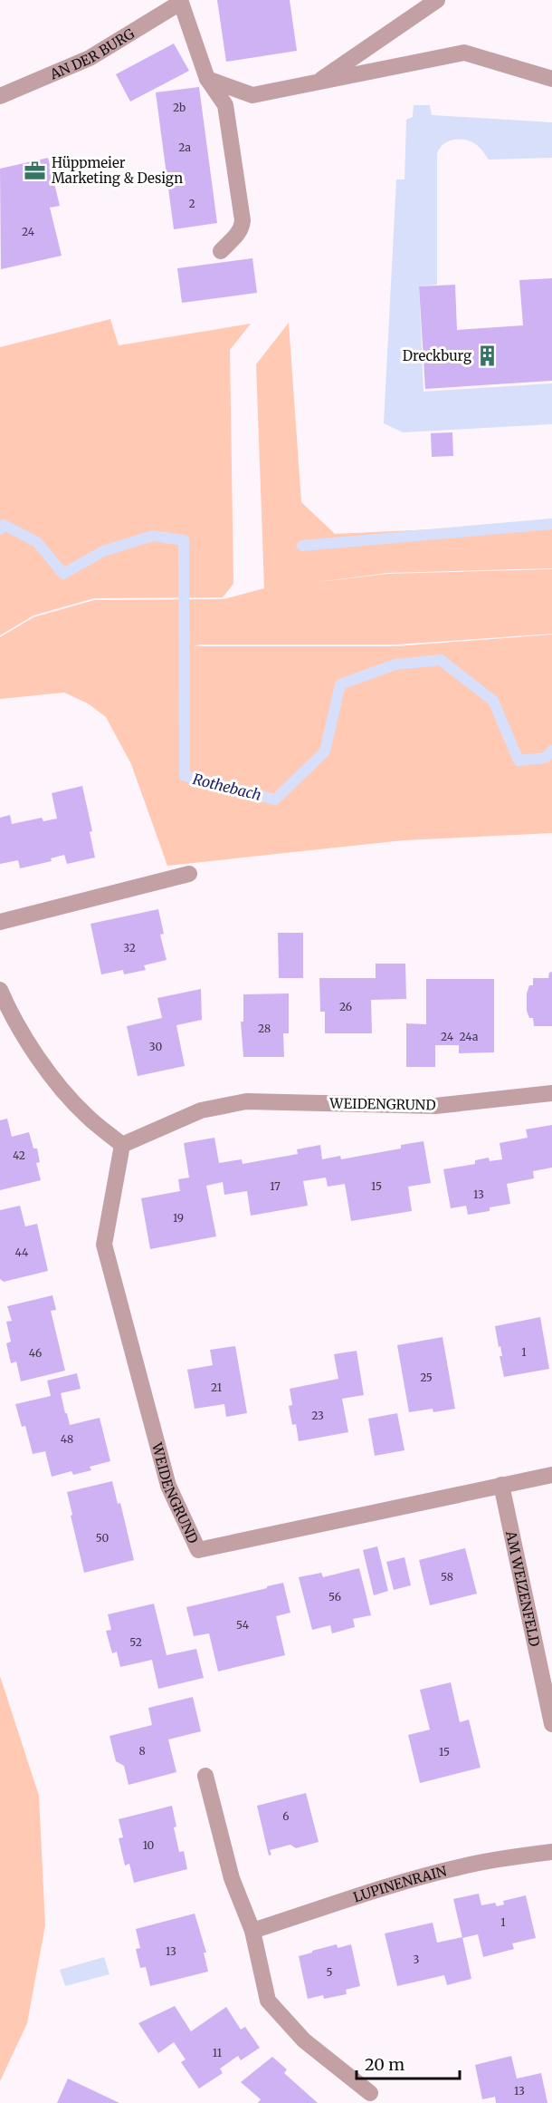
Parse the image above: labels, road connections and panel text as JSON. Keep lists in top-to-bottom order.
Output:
{
  "streets": {
    "street": [
      "AN DER BURG",
      "WEIDENGRUND",
      "AM WEIZENFELD",
      "LUPINENRAIN"
    ]
  },
  "crossings": [
    ["WEIDENGRUND", "AM WEIZENFELD"]
  ],
  "water": ["Rothebach"],
  "places": {
    "office": ["Hüppmeier Marketing & Design"],
    "building": ["Dreckburg"]
  },
  "house_numbers": [
    "2b",
    "2a",
    "2",
    "24",
    "32",
    "26",
    "28",
    "24",
    "24a",
    "30",
    "42",
    "17",
    "15",
    "13",
    "19",
    "44",
    "1",
    "46",
    "25",
    "21",
    "23",
    "48",
    "50",
    "58",
    "56",
    "54",
    "52",
    "8",
    "15",
    "6",
    "10",
    "1",
    "13",
    "3",
    "5",
    "11",
    "13"
  ],
  "scale_bar": "20 m"
}
